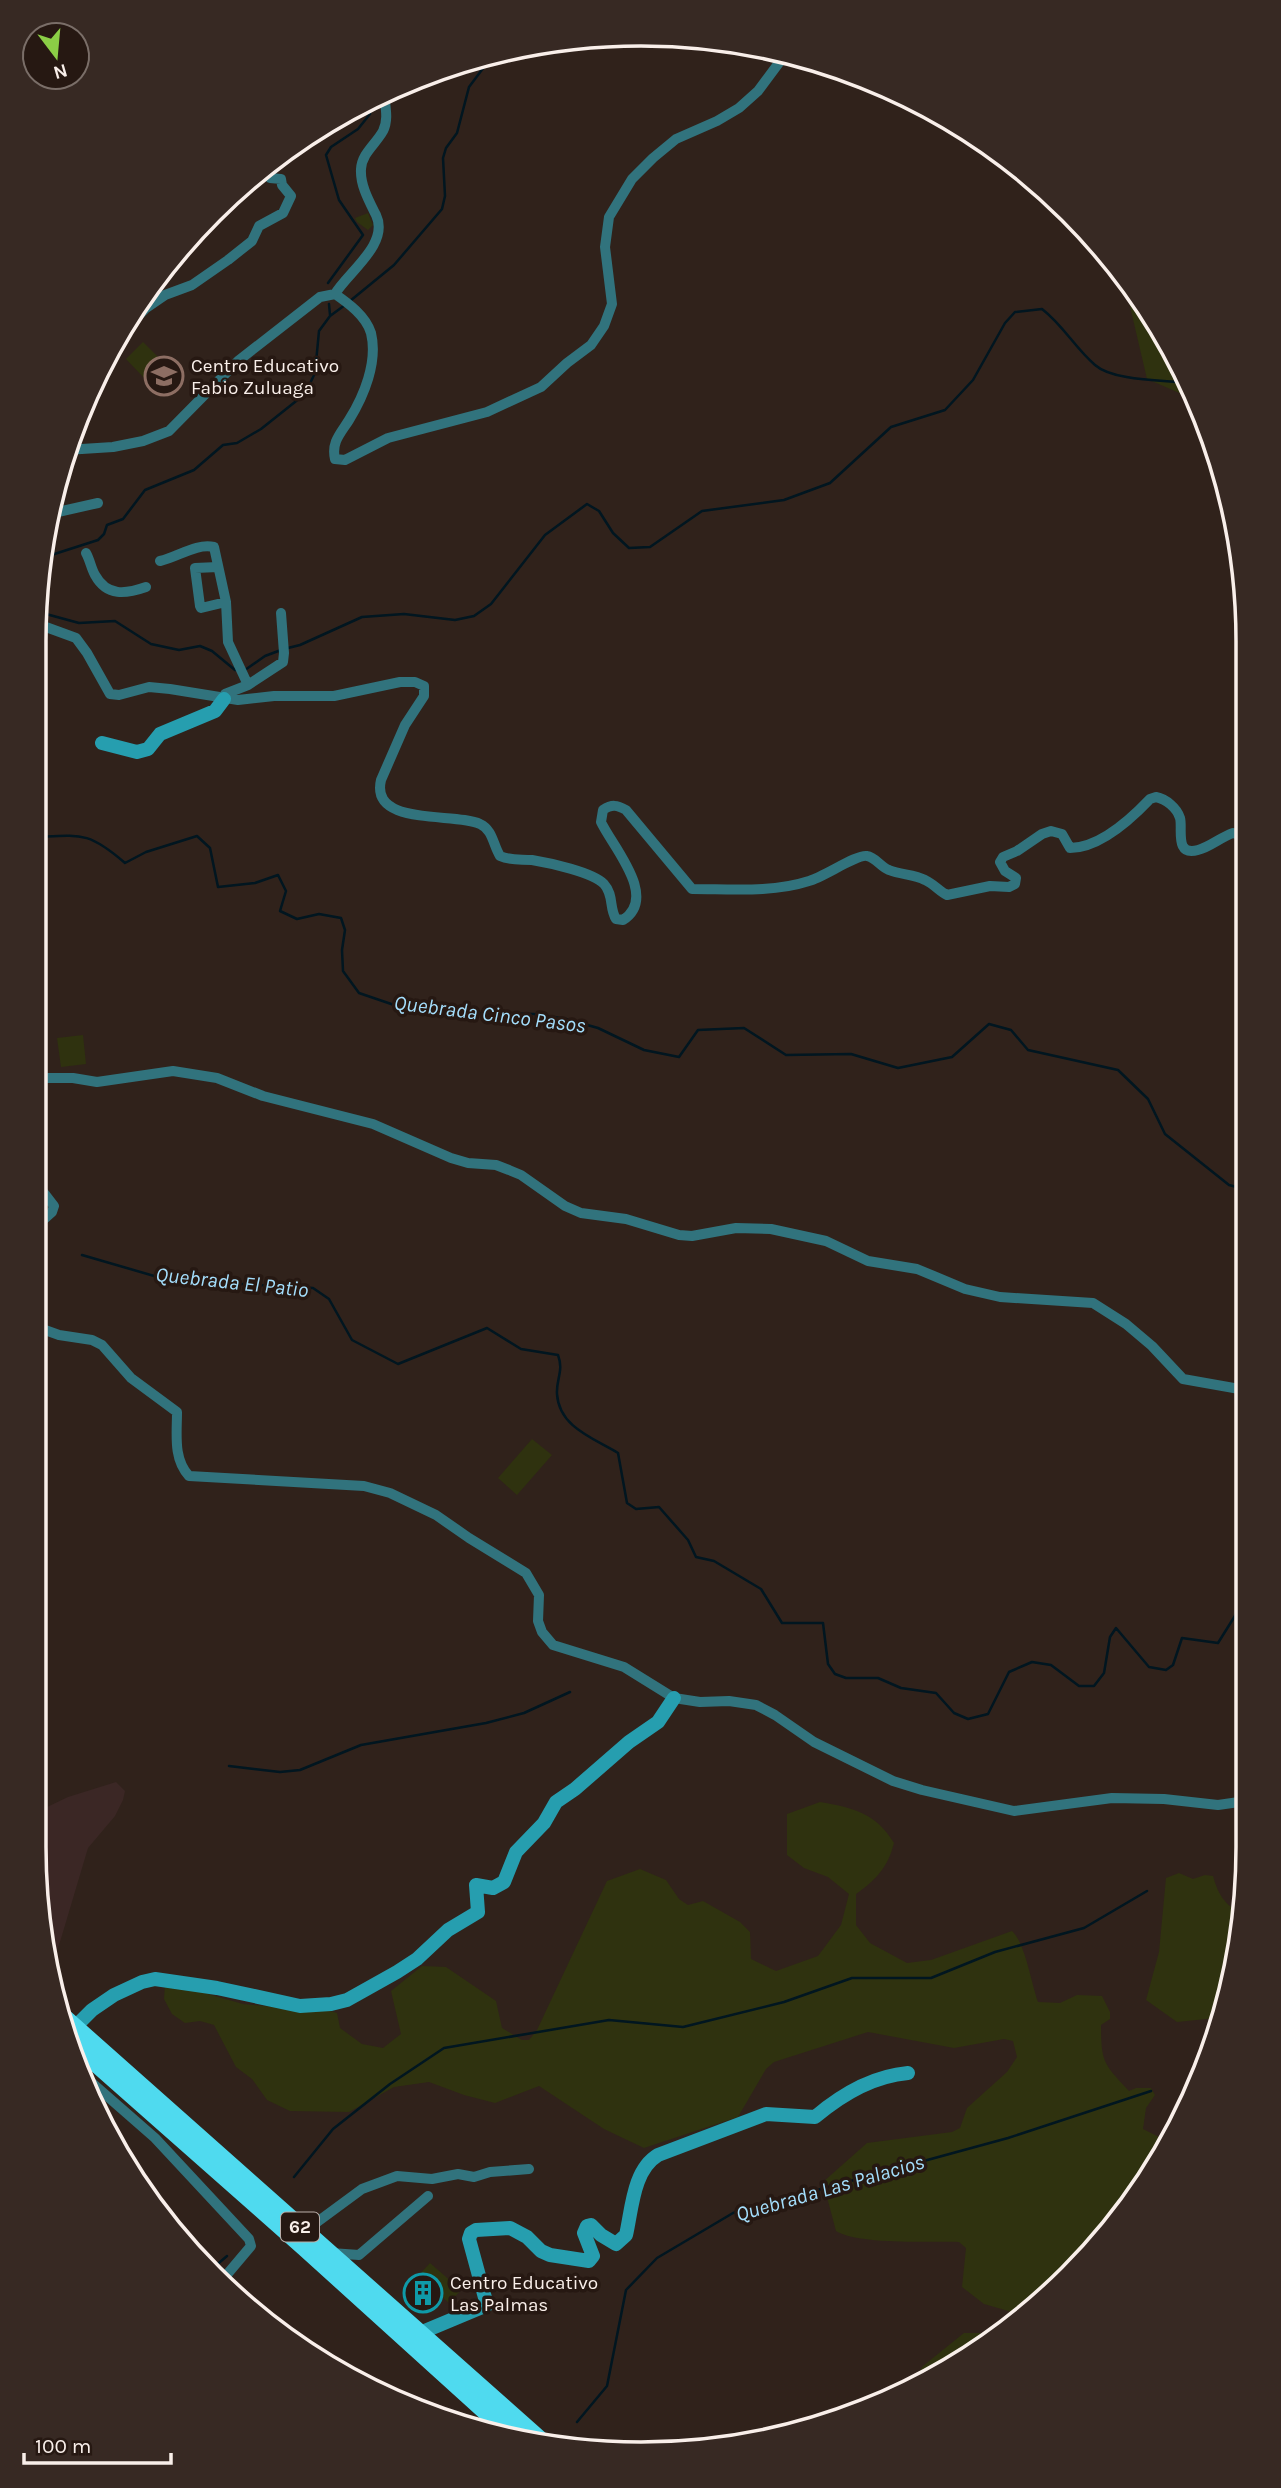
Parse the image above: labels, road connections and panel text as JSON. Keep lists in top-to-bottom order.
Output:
{
  "streets": {
    "highway": ["62"]
  },
  "water": ["Quebrada Cinco Pasos", "Quebrada El Patio", "Quebrada Las Palacios"],
  "places": {
    "school or university": ["Centro Educativo Fabio Zuluaga"],
    "building": ["Centro Educativo Las Palmas"]
  },
  "scale_bar": "100 m",
  "north": "bottom"
}
